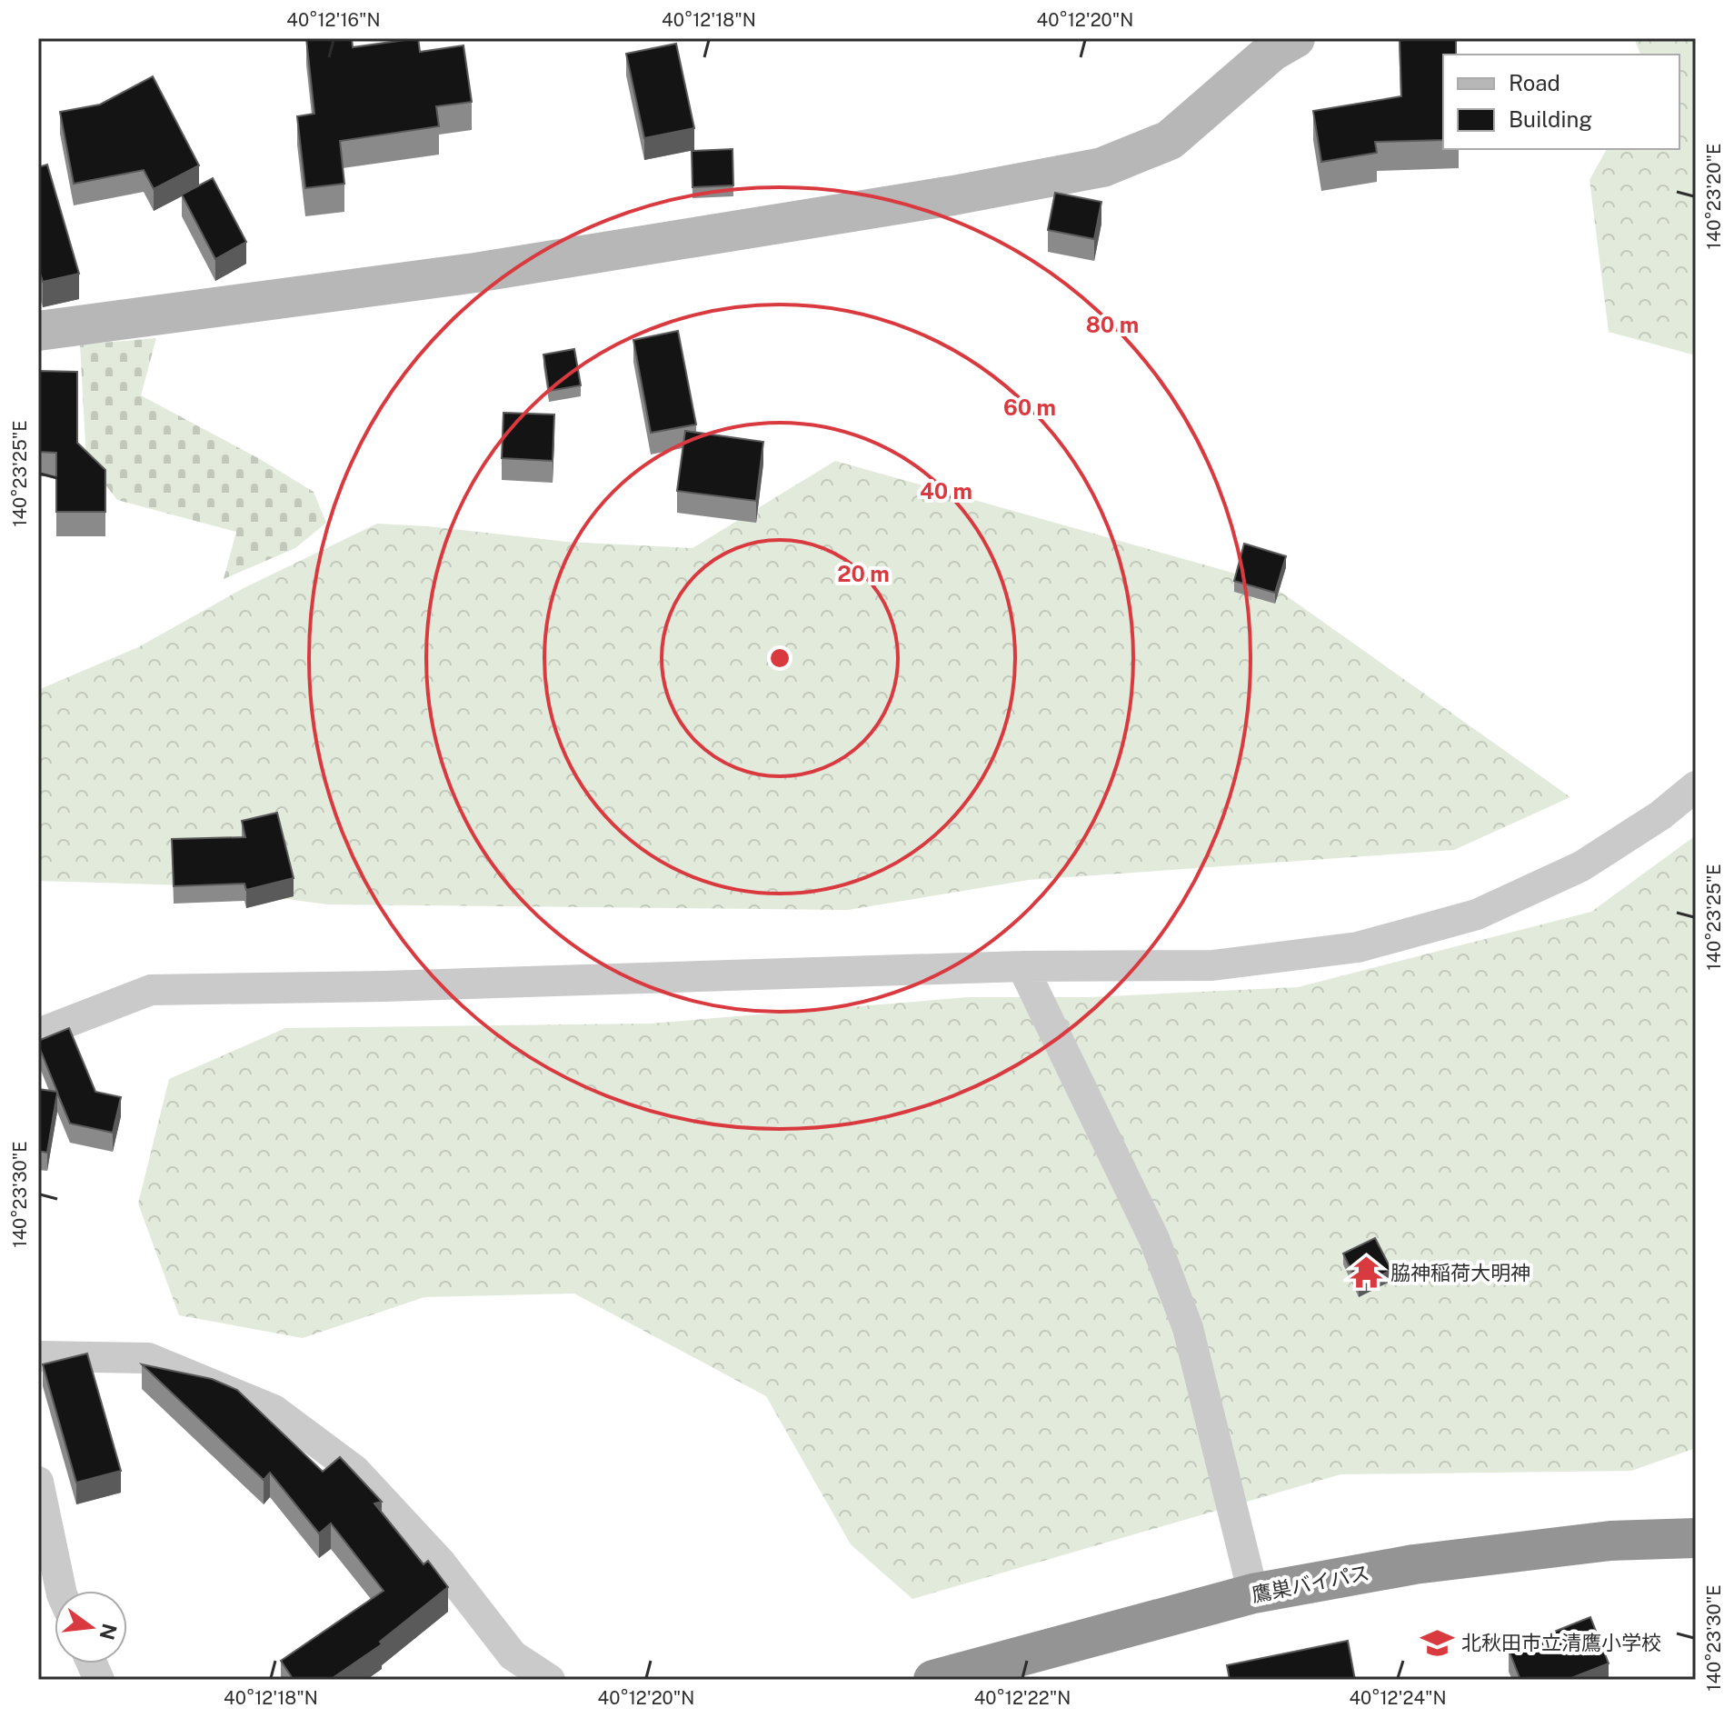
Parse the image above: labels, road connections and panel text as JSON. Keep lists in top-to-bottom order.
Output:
{
  "streets": {
    "highway": ["鷹巣バイパス"]
  },
  "places": {
    "temple": ["脇神稲荷大明神"],
    "school or university": ["北秋田市立清鷹小学校"]
  },
  "legend": ["Road", "Building"],
  "north": "right",
  "coordinates": [
    "40°12'16\"N",
    "40°12'18\"N",
    "40°12'20\"N",
    "140°23'20\"E",
    "140°23'25\"E",
    "140°23'30\"E",
    "40°12'22\"N",
    "40°12'24\"N"
  ],
  "rings": [
    "80 m",
    "60 m",
    "40 m",
    "20 m"
  ]
}
